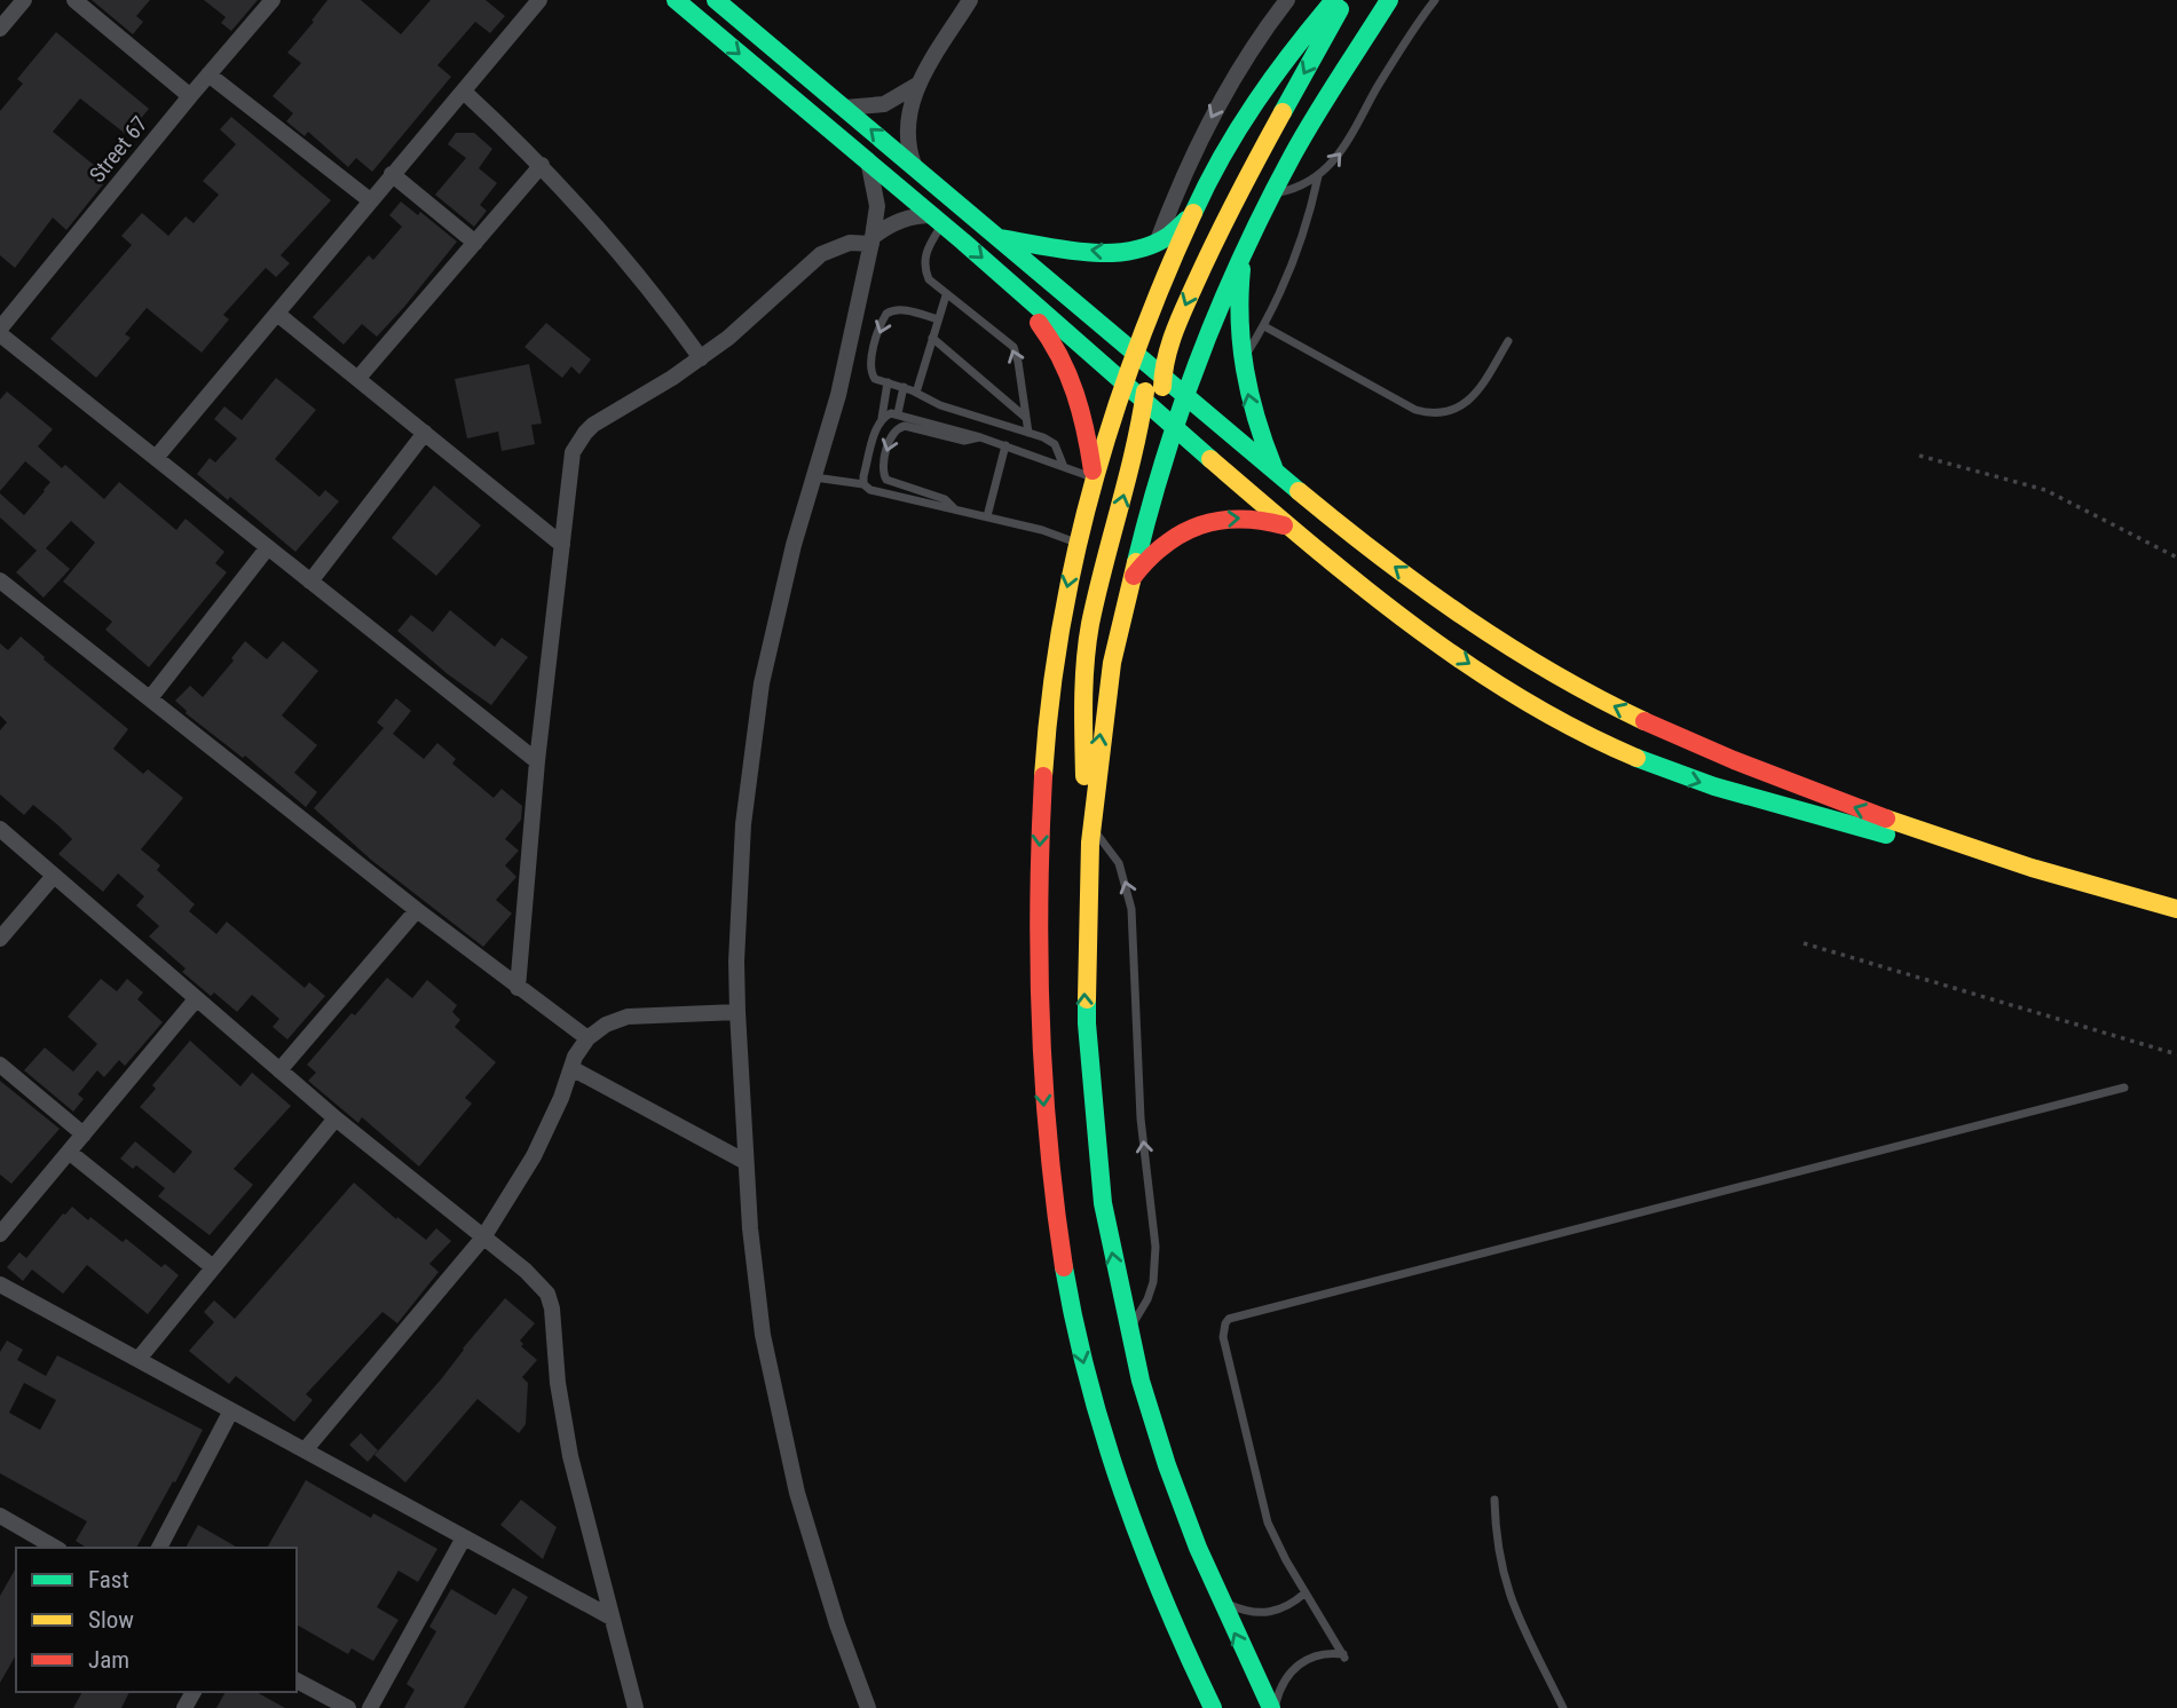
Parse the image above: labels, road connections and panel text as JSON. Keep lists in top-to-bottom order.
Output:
{
  "streets": {
    "street": ["Street 67"]
  },
  "legend": ["Fast", "Slow", "Jam"]
}
